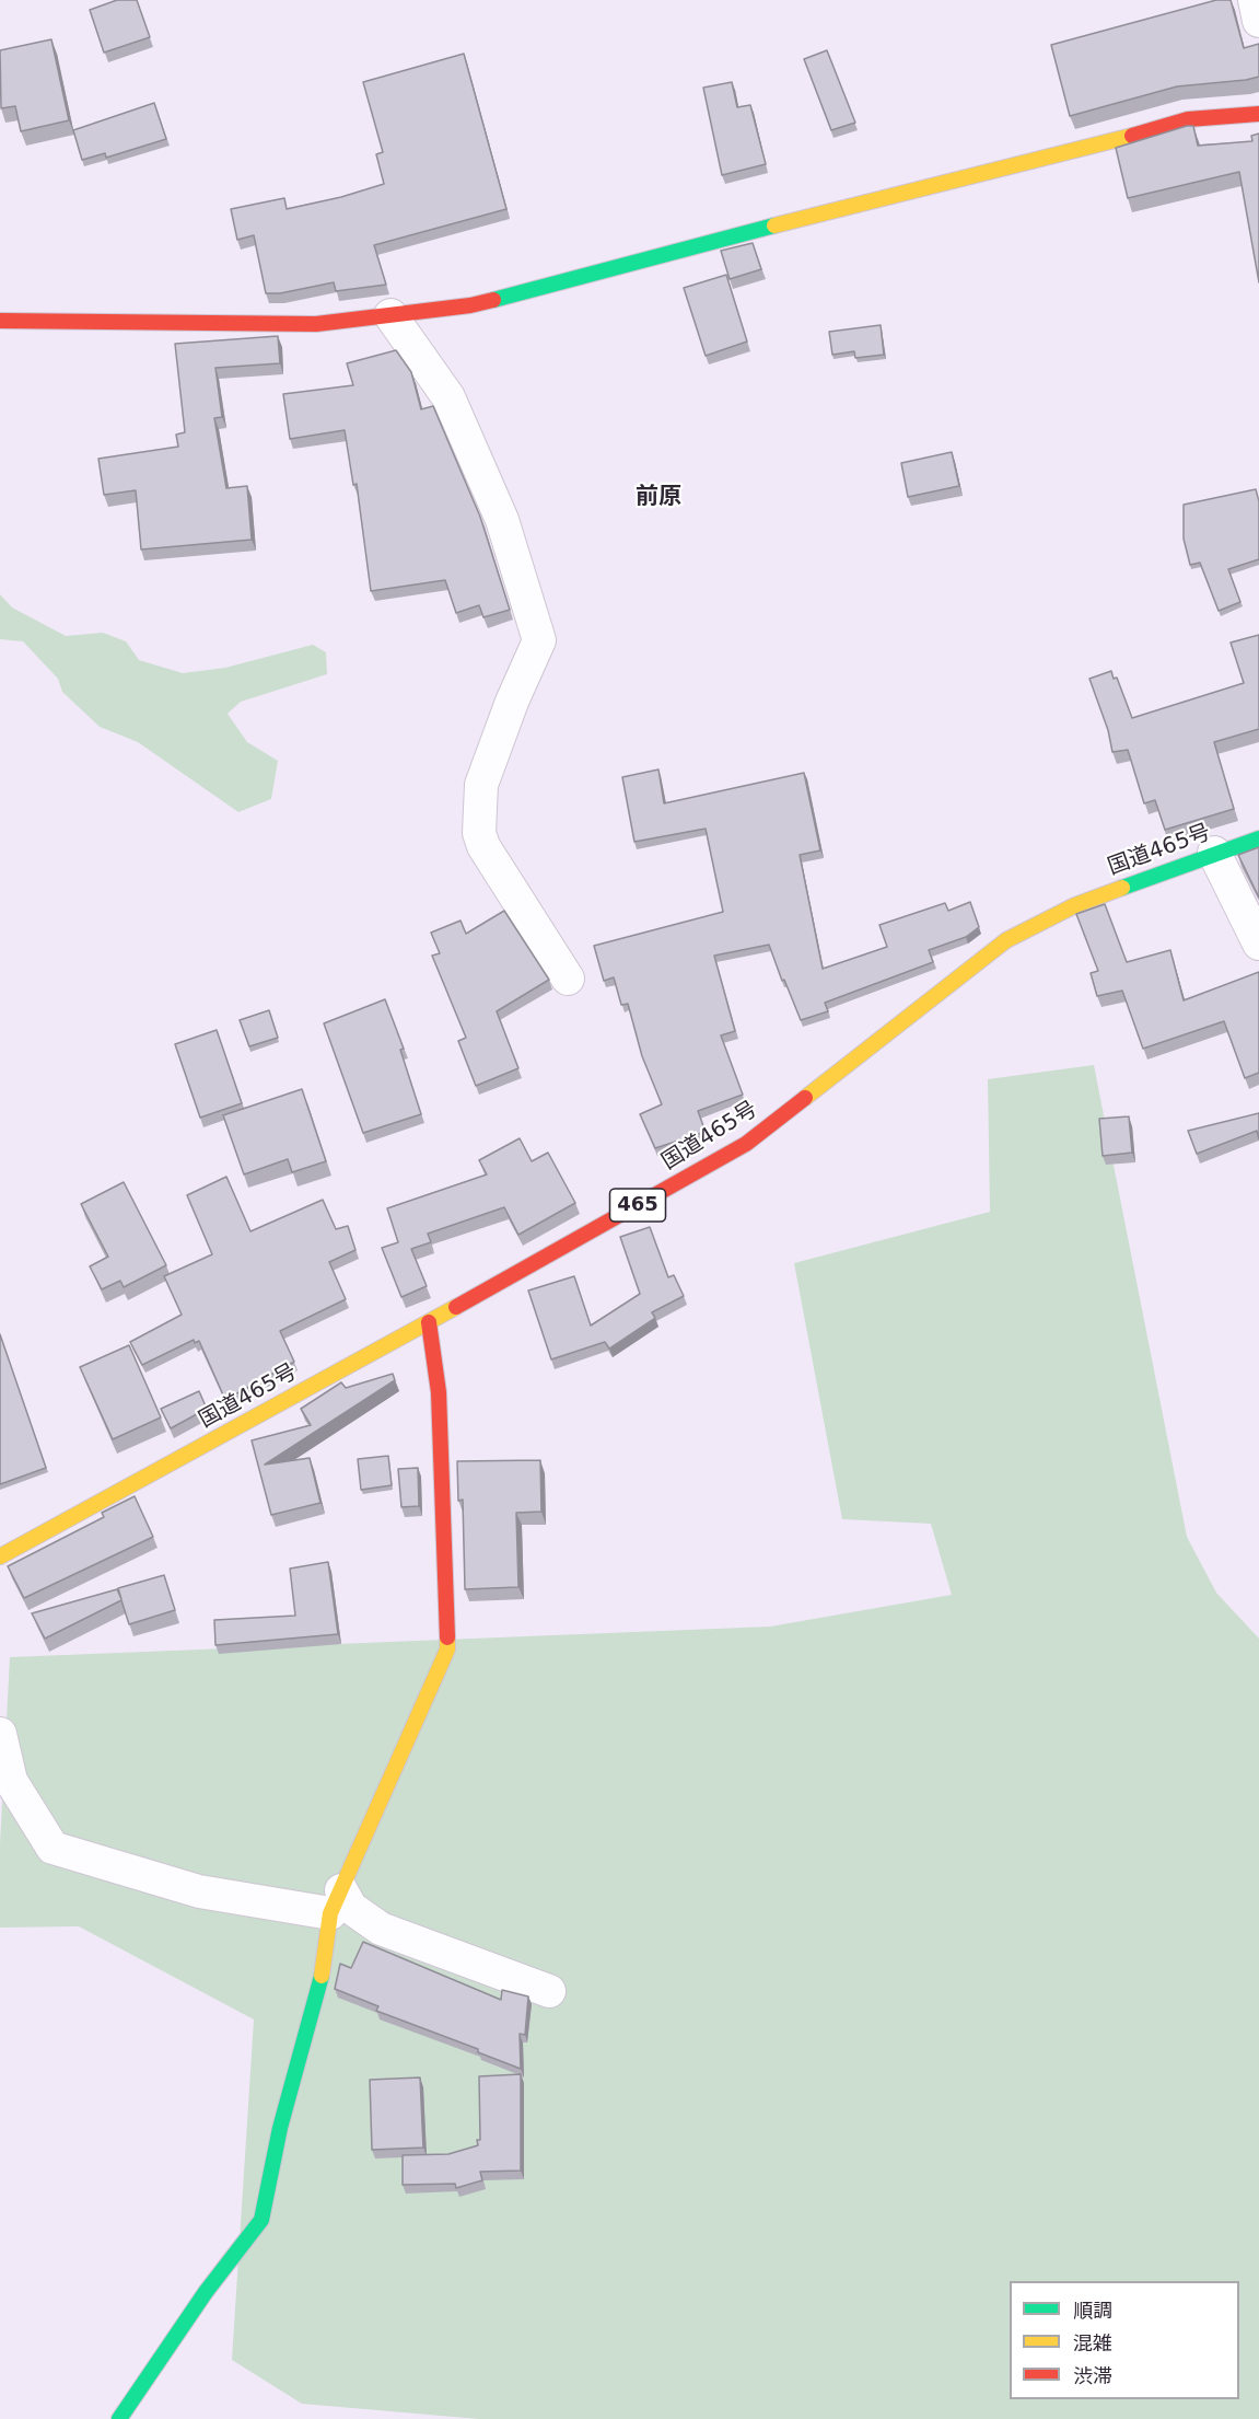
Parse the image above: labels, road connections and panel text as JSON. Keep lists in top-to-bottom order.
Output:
{
  "streets": {
    "main road": ["国道465号", "465"]
  },
  "districts": ["前原"],
  "legend": ["順調", "混雑", "渋滞"]
}
